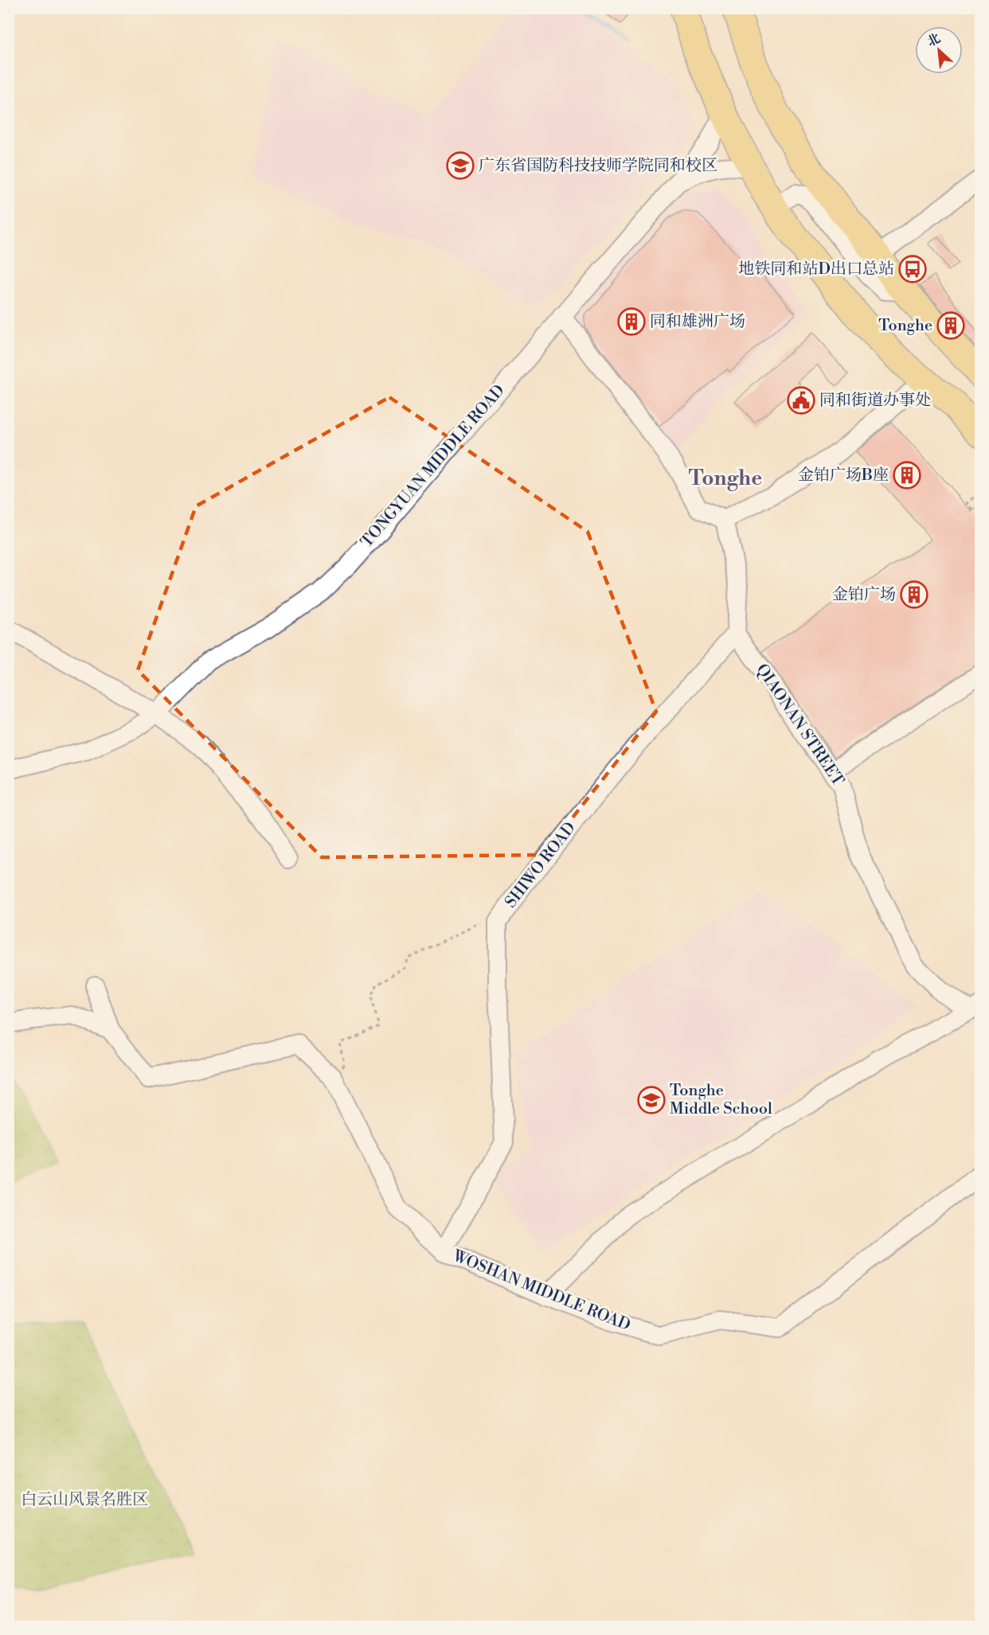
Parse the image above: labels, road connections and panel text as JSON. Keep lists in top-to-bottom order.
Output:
{
  "streets": {
    "street": [
      "TONGYUAN MIDDLE ROAD",
      "QIAONAN STREET",
      "SHIWO ROAD",
      "WOSHAN MIDDLE ROAD"
    ]
  },
  "crossings": [
    ["QIAONAN STREET", "SHIWO ROAD"],
    ["SHIWO ROAD", "WOSHAN MIDDLE ROAD"]
  ],
  "districts": ["Tonghe"],
  "parks": ["白云山风景名胜区"],
  "places": {
    "school or university": ["广东省国防科技技师学院同和校区", "Tonghe Middle School"],
    "bus stop": ["地铁同和站D出口总站"],
    "building": [
      "同和雄洲广场",
      "Tonghe",
      "金铂广场B座",
      "金铂广场"
    ],
    "public building": ["同和街道办事处"]
  },
  "north": "top left"
}
